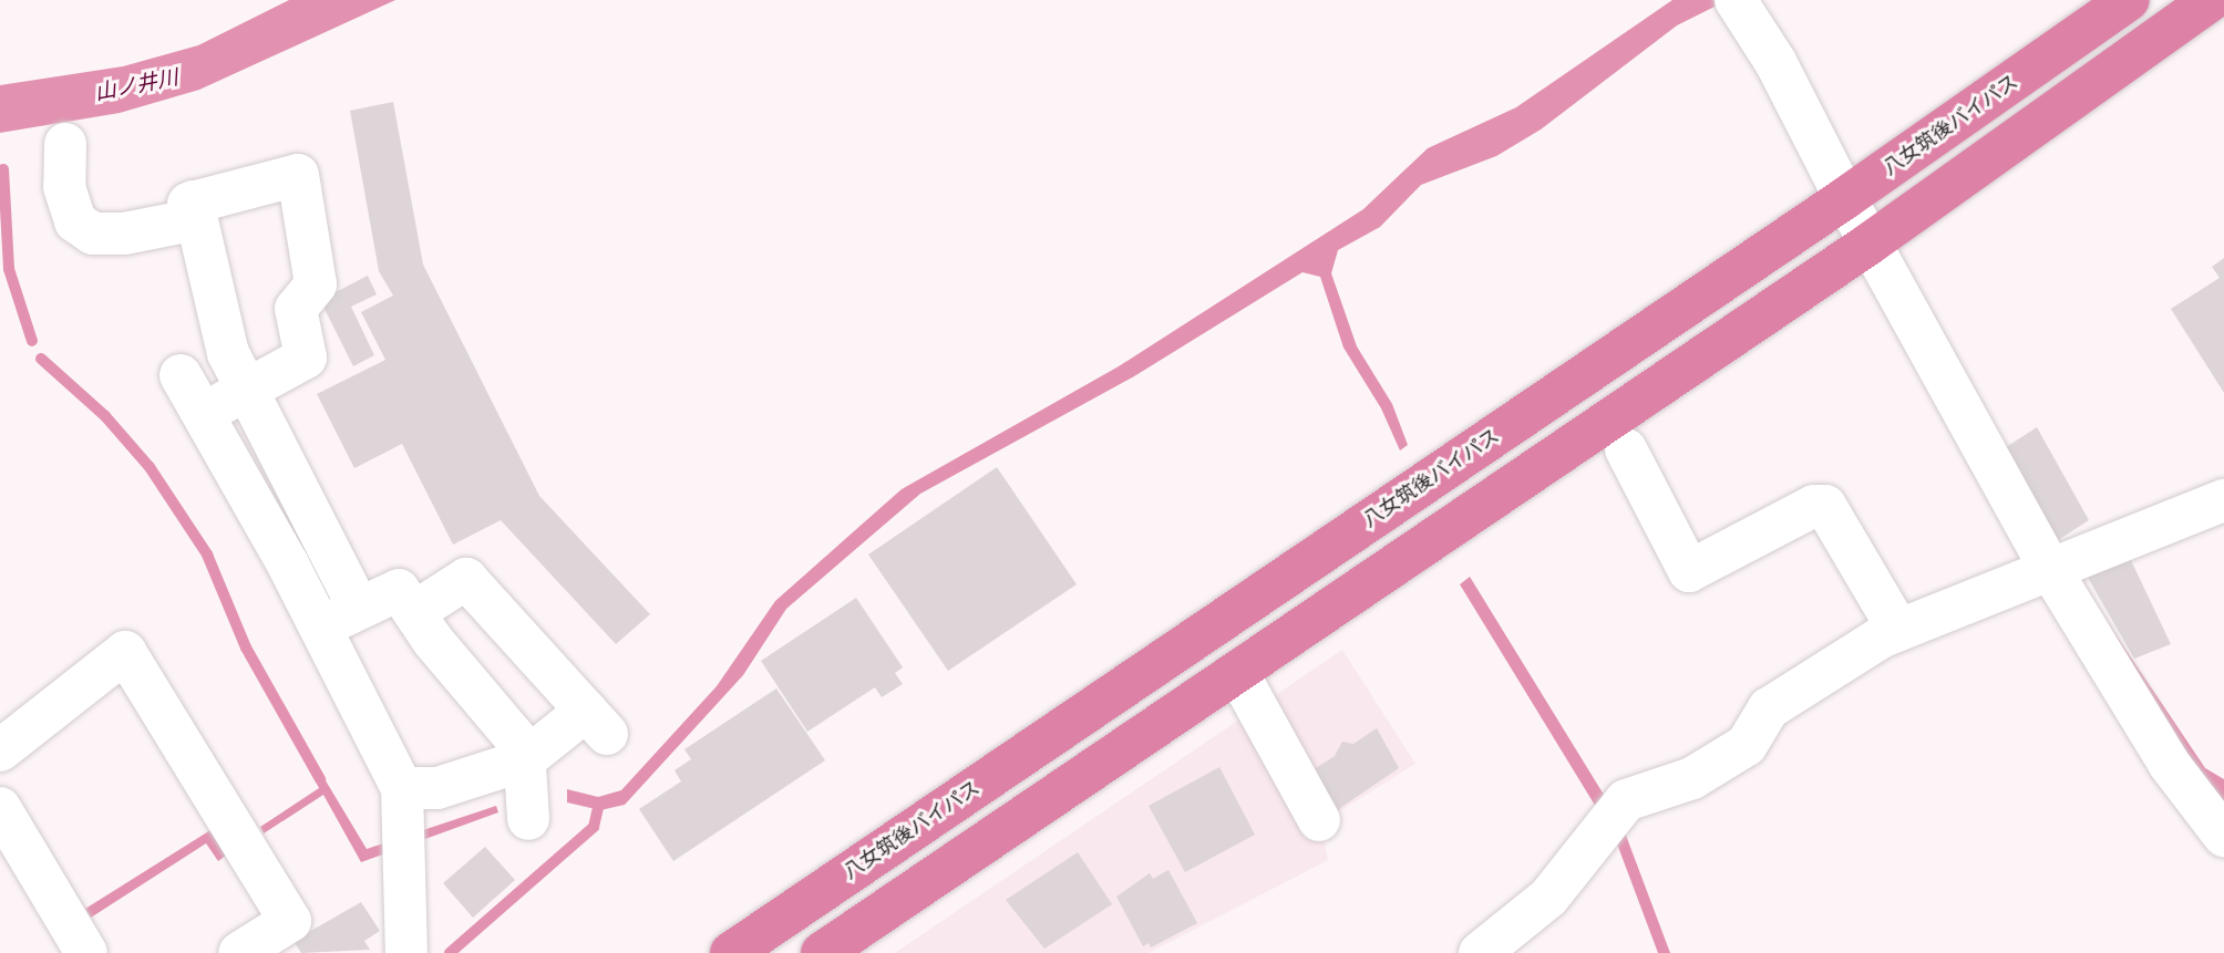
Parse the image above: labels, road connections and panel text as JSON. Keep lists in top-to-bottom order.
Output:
{
  "streets": {
    "highway": ["八女筑後バイパス"]
  },
  "water": ["山ノ井川"]
}
